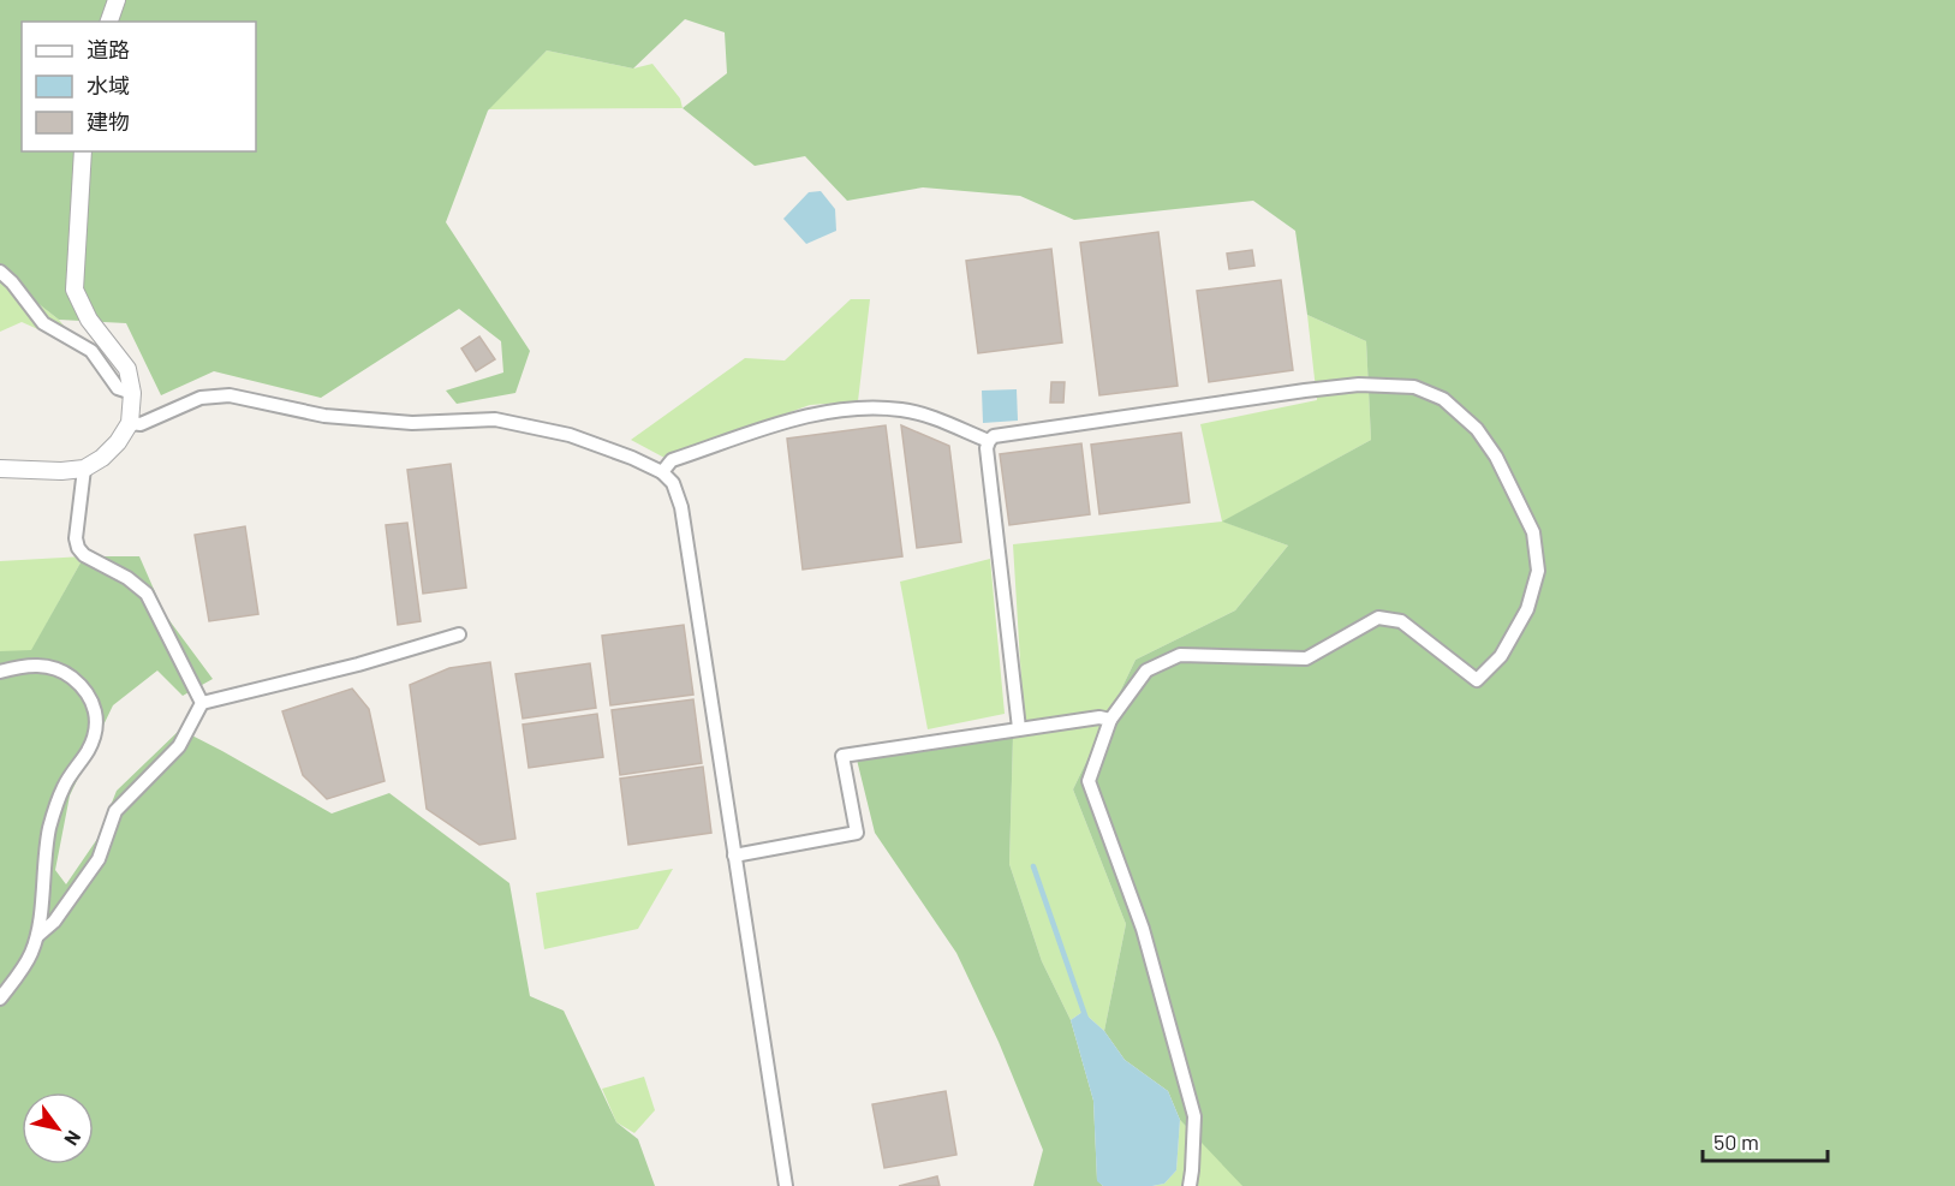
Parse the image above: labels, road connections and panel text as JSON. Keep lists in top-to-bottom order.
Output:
{
  "legend": ["道路", "水域", "建物"],
  "scale_bar": "50 m",
  "north": "bottom right"
}
